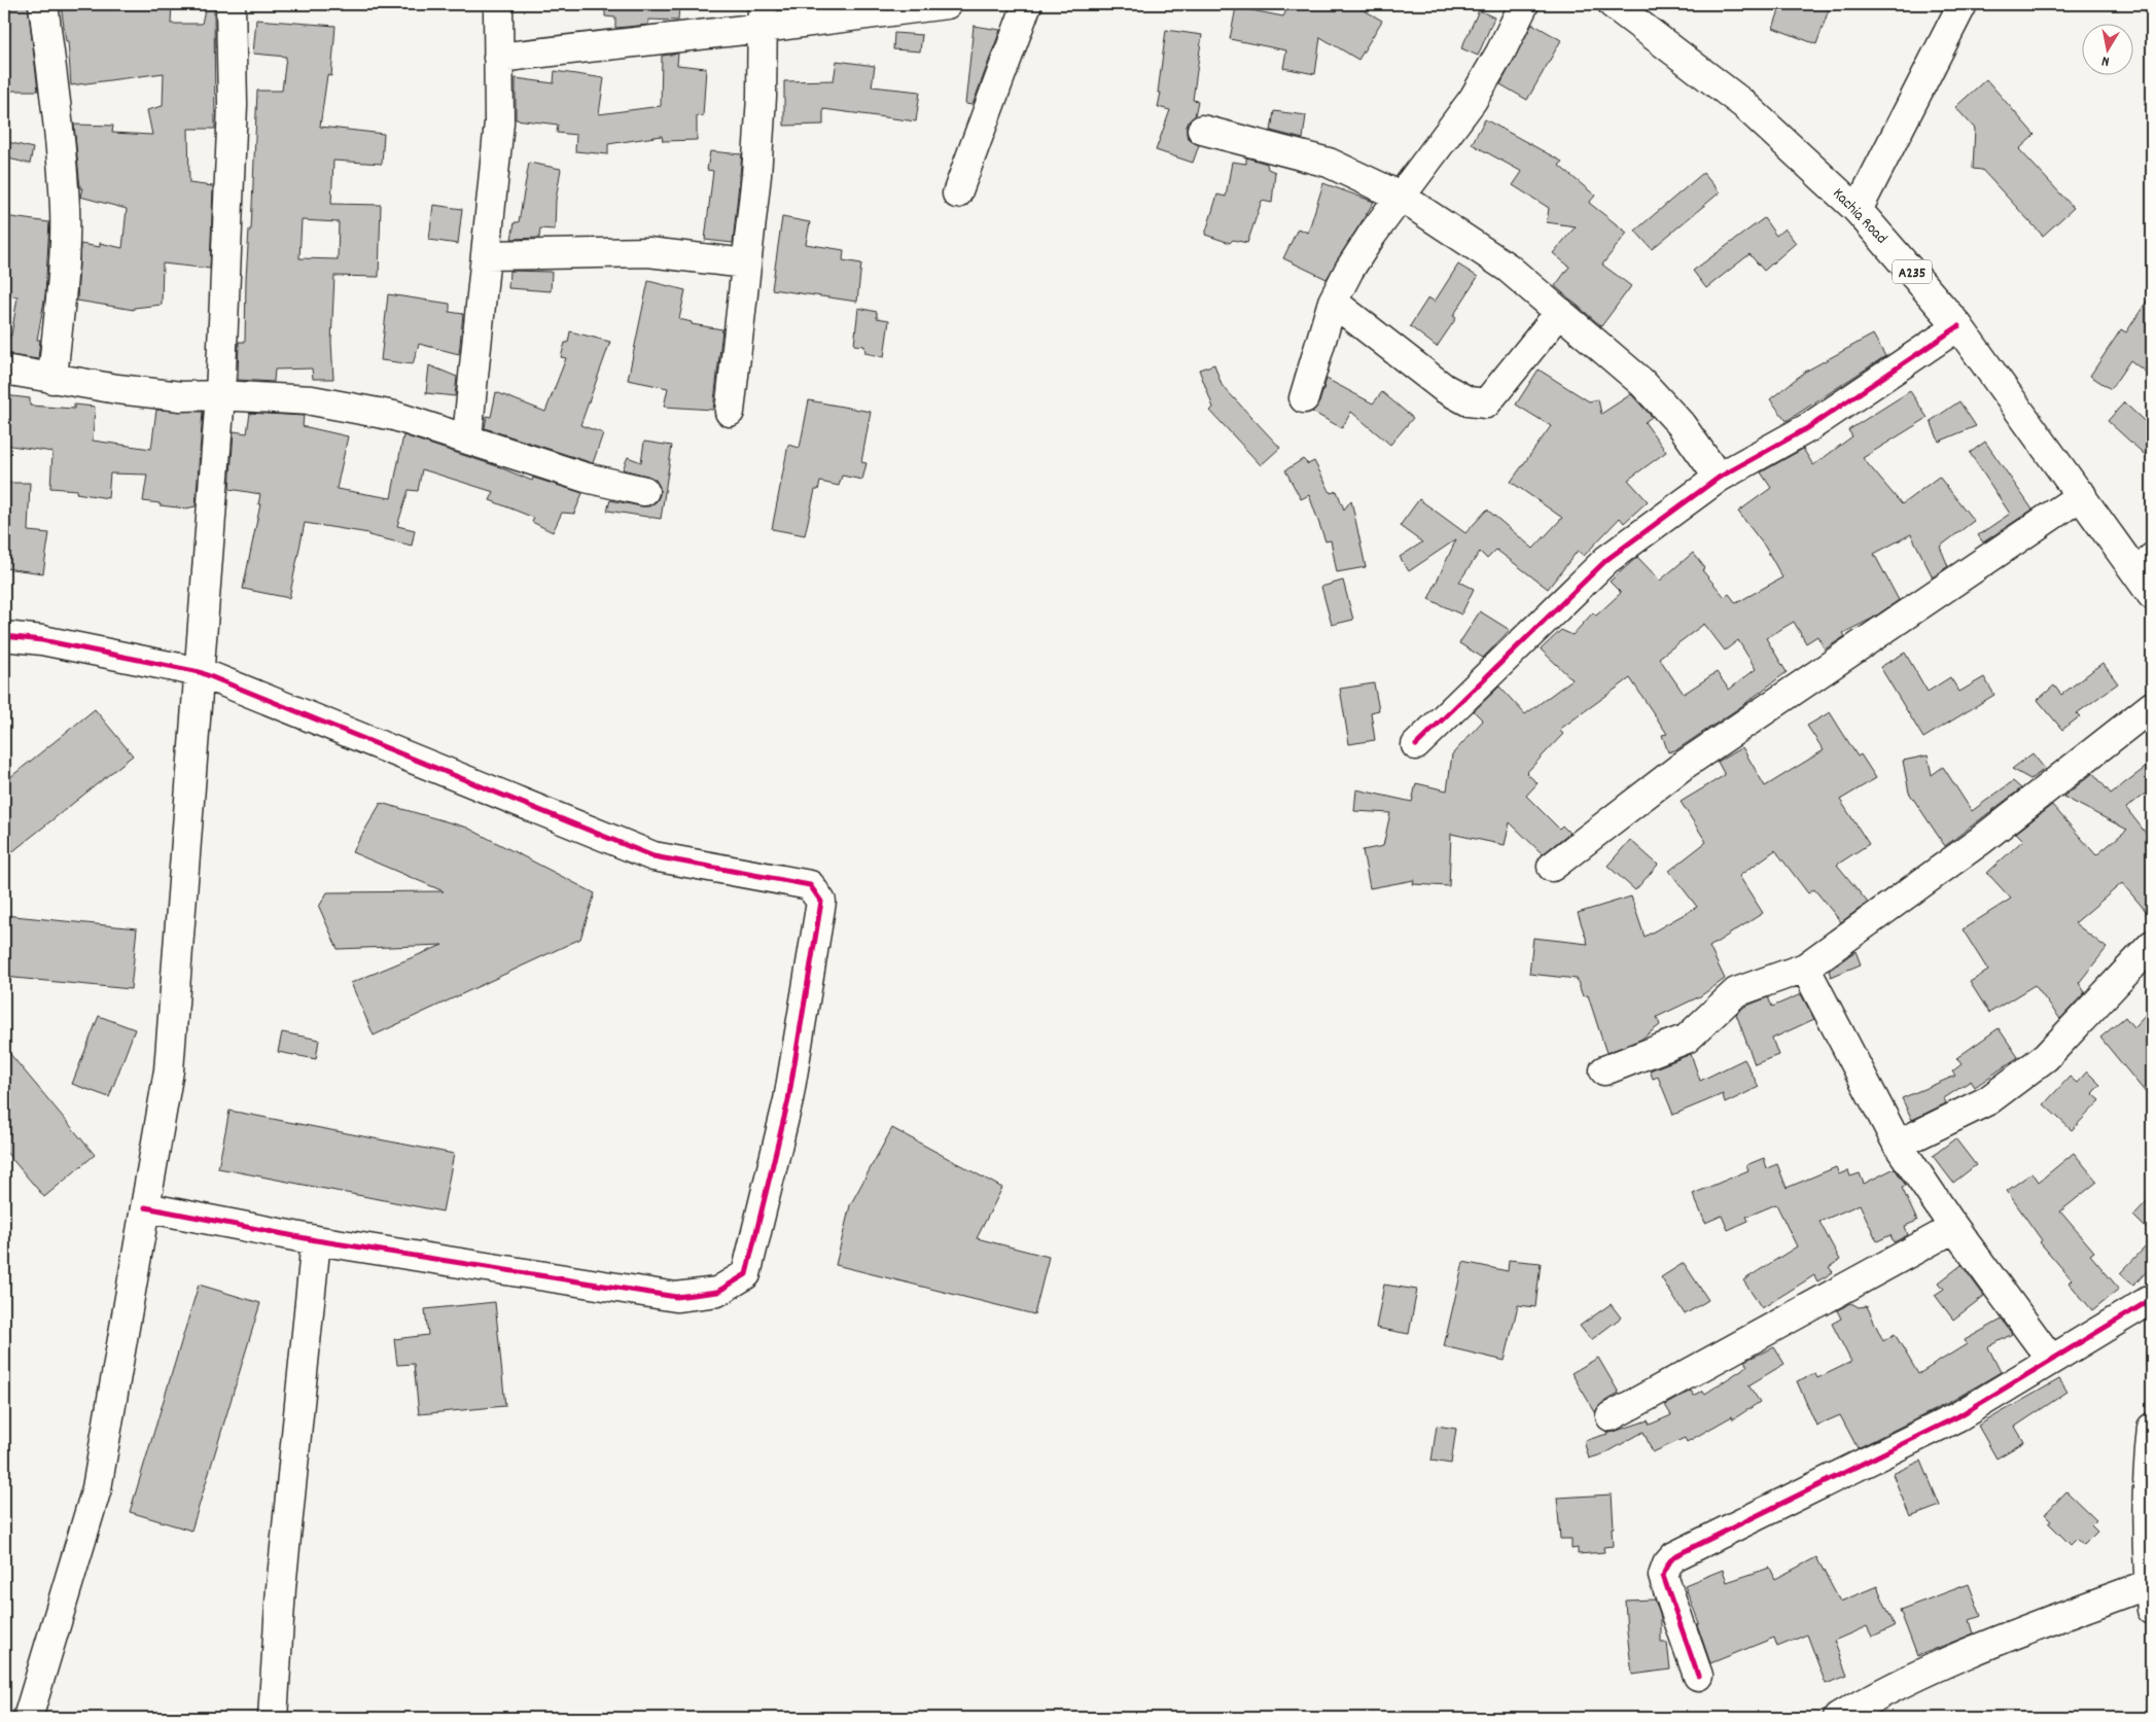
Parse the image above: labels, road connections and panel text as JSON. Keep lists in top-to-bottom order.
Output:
{
  "streets": {
    "main road": ["Kachia Road", "A235"]
  },
  "north": "bottom"
}
